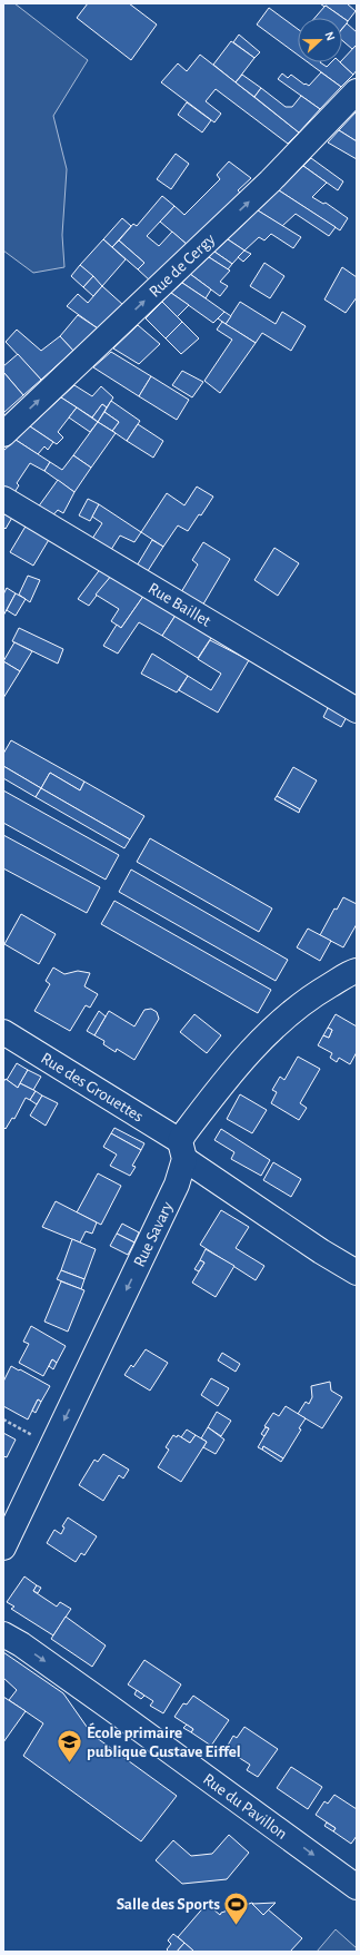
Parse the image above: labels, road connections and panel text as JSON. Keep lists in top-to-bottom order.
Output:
{
  "streets": {
    "street": [
      "Rue de Cergy",
      "Rue Baillet",
      "Rue des Grouettes",
      "Rue Savary",
      "Rue du Pavillon"
    ]
  },
  "crossings": [
    ["Rue des Grouettes", "Rue Savary"]
  ],
  "one_way": ["Rue de Cergy", "Rue Savary", "Rue du Pavillon"],
  "places": {
    "school or university": ["École primaire publique Gustave Eiffel"],
    "sports": ["Salle des Sports"]
  },
  "north": "right"
}
